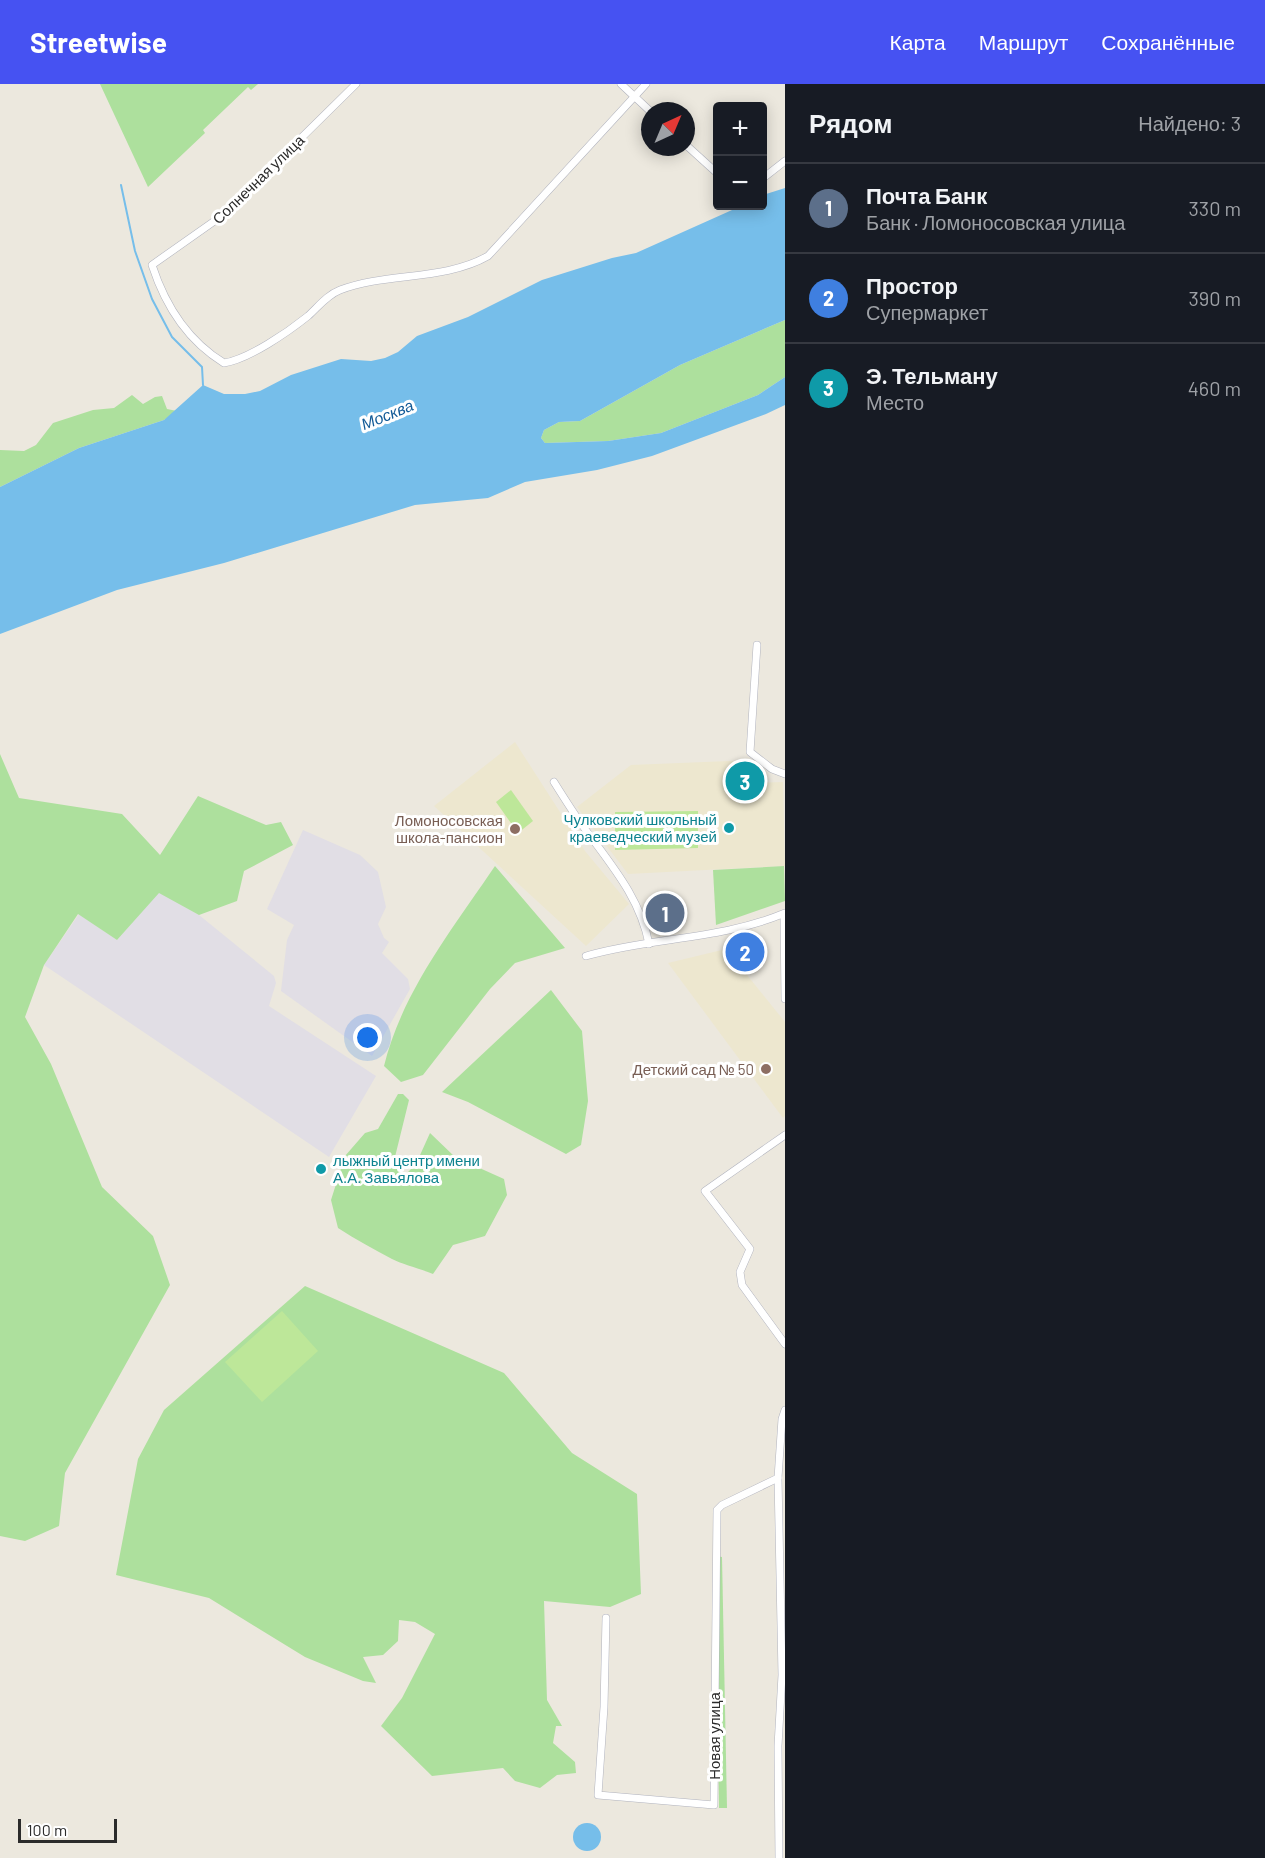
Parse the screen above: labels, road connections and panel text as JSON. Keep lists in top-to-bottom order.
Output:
{
  "streets": {
    "street": ["Солнечная улица", "Новая улица"]
  },
  "water": ["Москва"],
  "places": [
    "Чулковский школьный краеведческий музей",
    "Ломоносовская школа-пансион",
    "Детский сад № 50",
    "лыжный центр имени А.А. Завьялова"
  ],
  "scale_bar": "100 m",
  "north": "top right",
  "page": {
    "header": "Streetwise",
    "nav": ["Карта", "Маршрут", "Сохранённые"],
    "heading": ["Рядом", "Найдено: 3"],
    "map_buttons": ["+", "−"],
    "list": [
      {
        "mark": "1",
        "name": "Почта Банк",
        "note": "Банк · Ломоносовская улица",
        "value": "330 m"
      },
      {
        "mark": "2",
        "name": "Простор",
        "note": "Супермаркет",
        "value": "390 m"
      },
      {
        "mark": "3",
        "name": "Э. Тельману",
        "note": "Место",
        "value": "460 m"
      }
    ],
    "pins": ["3", "1", "2"],
    "scale": "100 m"
  }
}
